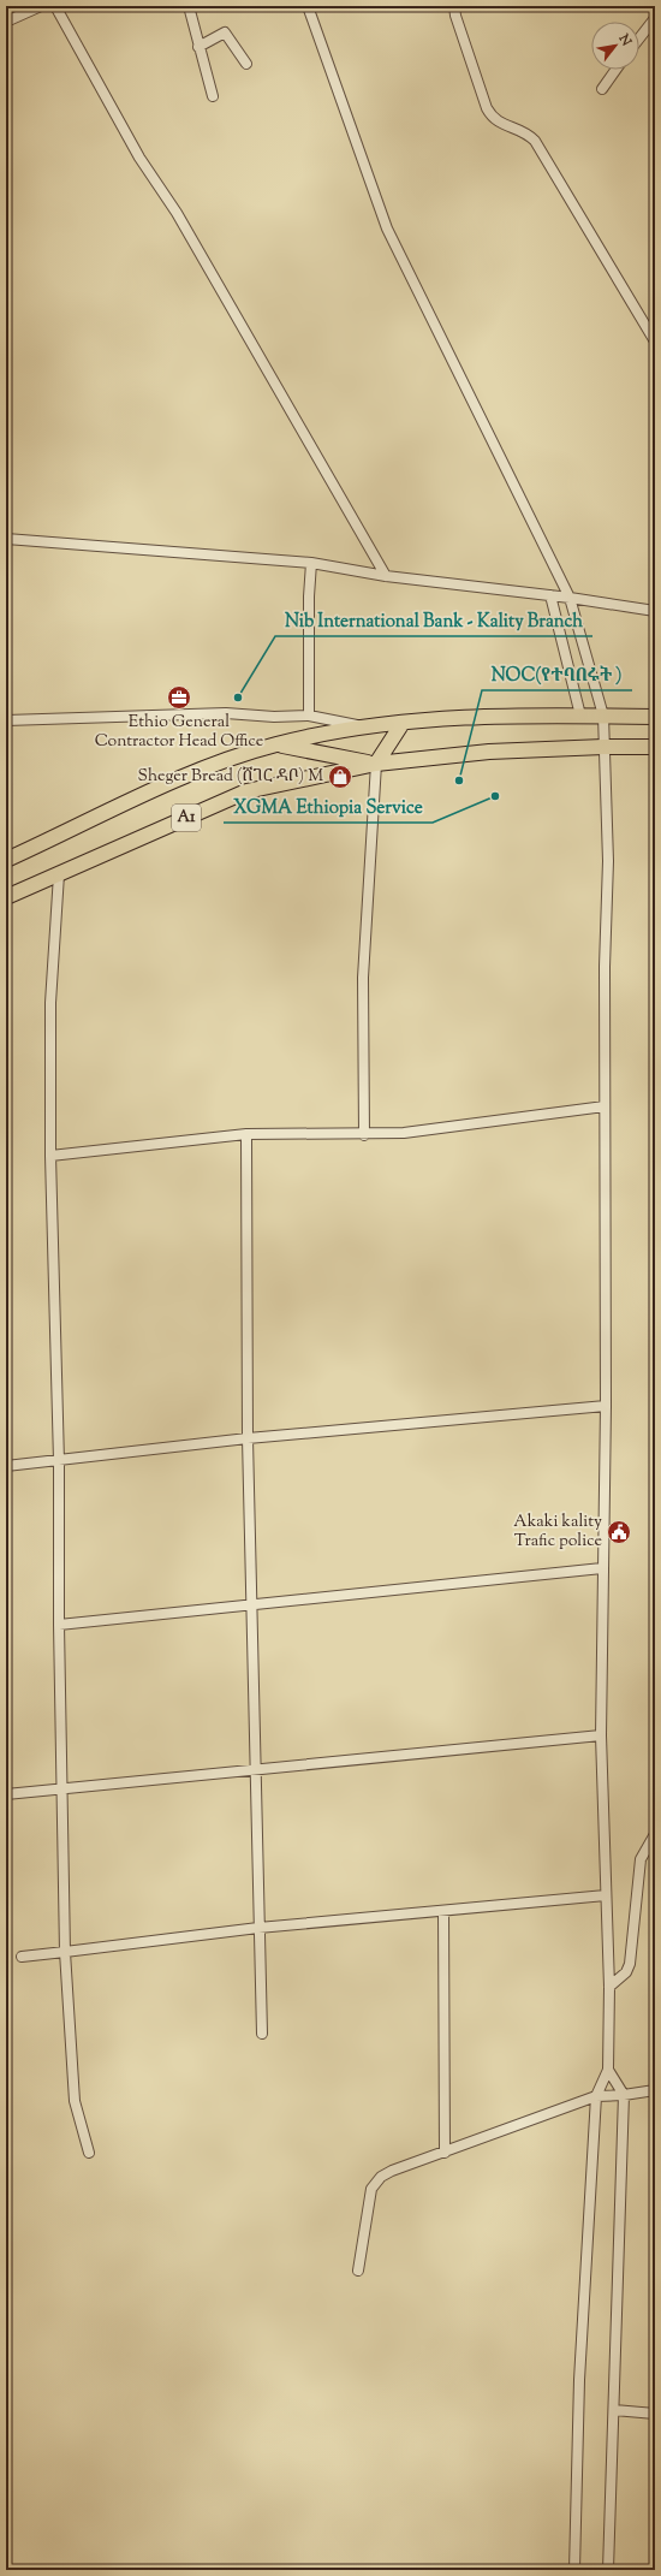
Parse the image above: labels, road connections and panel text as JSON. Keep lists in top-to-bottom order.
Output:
{
  "streets": {
    "main road": ["A1"]
  },
  "places": {
    "office": ["Ethio General Contractor Head Office"],
    "other": ["Nib International Bank - Kality Branch", "NOC(የተባበሩት )", "XGMA Ethiopia Service"],
    "shop": ["Sheger Bread (ሸገር ዳቦ) M"],
    "public building": ["Akaki kality Trafic police"]
  },
  "north": "top right"
}
